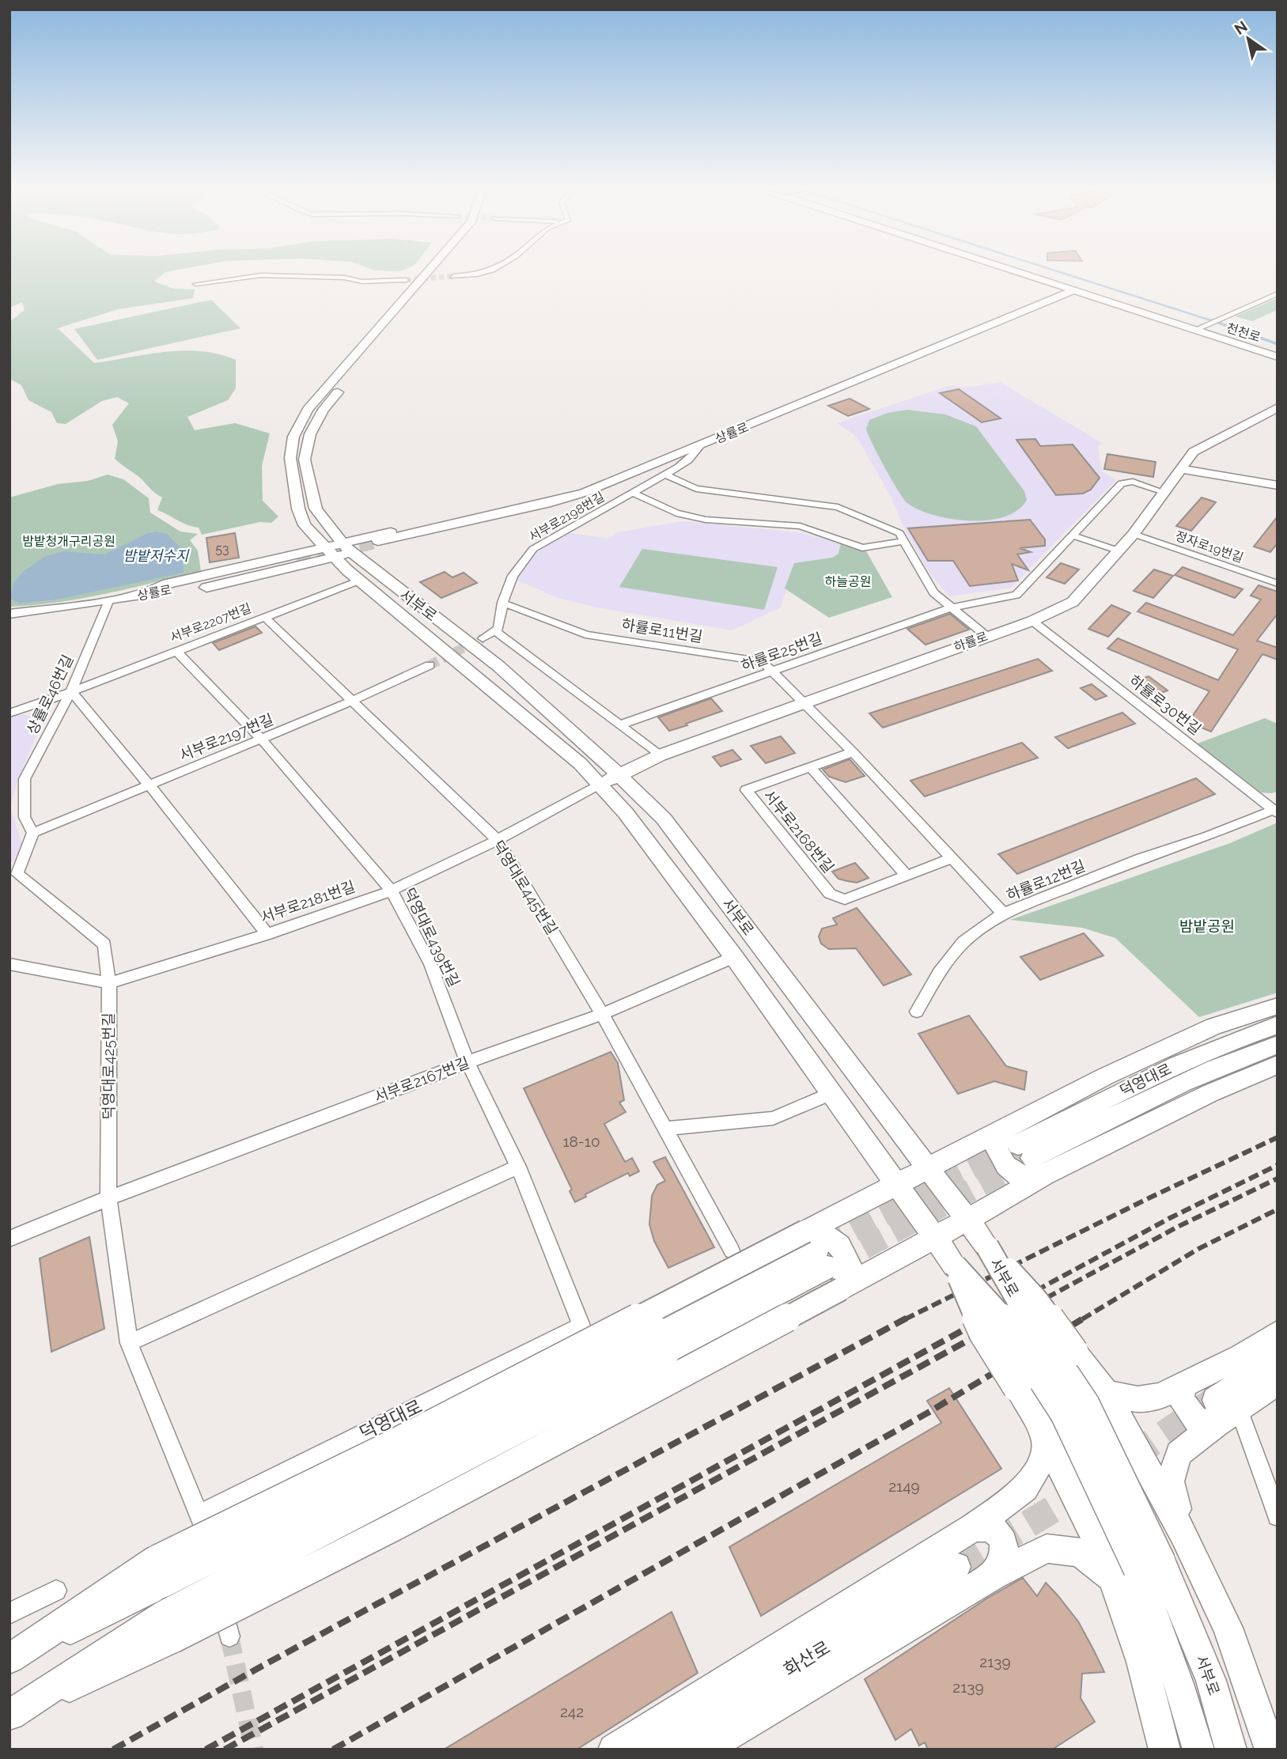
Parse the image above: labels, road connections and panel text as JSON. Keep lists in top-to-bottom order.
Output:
{
  "streets": {
    "main road": [
      "천천로",
      "상률로",
      "서부로",
      "하률로",
      "덕영대로",
      "화산로"
    ],
    "street": [
      "서부로2198번길",
      "정자로19번길",
      "서부로2207번길",
      "하률로11번길",
      "하률로25번길",
      "상률로46번길",
      "하률로30번길",
      "서부로2197번길",
      "서부로2168번길",
      "하률로12번길",
      "덕영대로445번길",
      "서부로2181번길",
      "덕영대로439번길",
      "덕영대로425번길",
      "서부로2167번길"
    ]
  },
  "crossings": [
    ["천천로", "상률로"],
    ["상률로", "서부로2198번길"],
    ["상률로", "상률로46번길"],
    ["서부로2198번길", "하률로11번길"],
    ["정자로19번길", "하률로"],
    ["서부로", "서부로2207번길"],
    ["서부로", "하률로"],
    ["서부로", "서부로2181번길"],
    ["서부로", "서부로2167번길"],
    ["서부로2207번길", "상률로46번길"],
    ["서부로2207번길", "덕영대로445번길"],
    ["서부로2207번길", "덕영대로439번길"],
    ["하률로11번길", "하률로"],
    ["하률로11번길", "하률로25번길"],
    ["하률로11번길", "하률로12번길"],
    ["하률로", "하률로25번길"],
    ["하률로", "하률로30번길"],
    ["하률로", "하률로12번길"],
    ["하률로", "서부로2181번길"],
    ["상률로46번길", "서부로2197번길"],
    ["상률로46번길", "덕영대로425번길"],
    ["하률로30번길", "하률로12번길"],
    ["서부로2197번길", "덕영대로445번길"],
    ["서부로2197번길", "덕영대로439번길"],
    ["서부로2197번길", "덕영대로425번길"],
    ["서부로2168번길", "하률로12번길"],
    ["덕영대로445번길", "서부로2181번길"],
    ["덕영대로445번길", "서부로2167번길"],
    ["서부로2181번길", "덕영대로439번길"],
    ["서부로2181번길", "덕영대로425번길"],
    ["덕영대로439번길", "서부로2167번길"],
    ["덕영대로439번길", "덕영대로"],
    ["덕영대로425번길", "서부로2167번길"],
    ["덕영대로425번길", "덕영대로"]
  ],
  "water": ["밤밭저수지"],
  "parks": ["밤밭청개구리공원", "하늘공원", "밤밭공원"],
  "house_numbers": [
    "53",
    "18-10",
    "2149",
    "2139",
    "2139",
    "242"
  ],
  "north": "top left"
}
